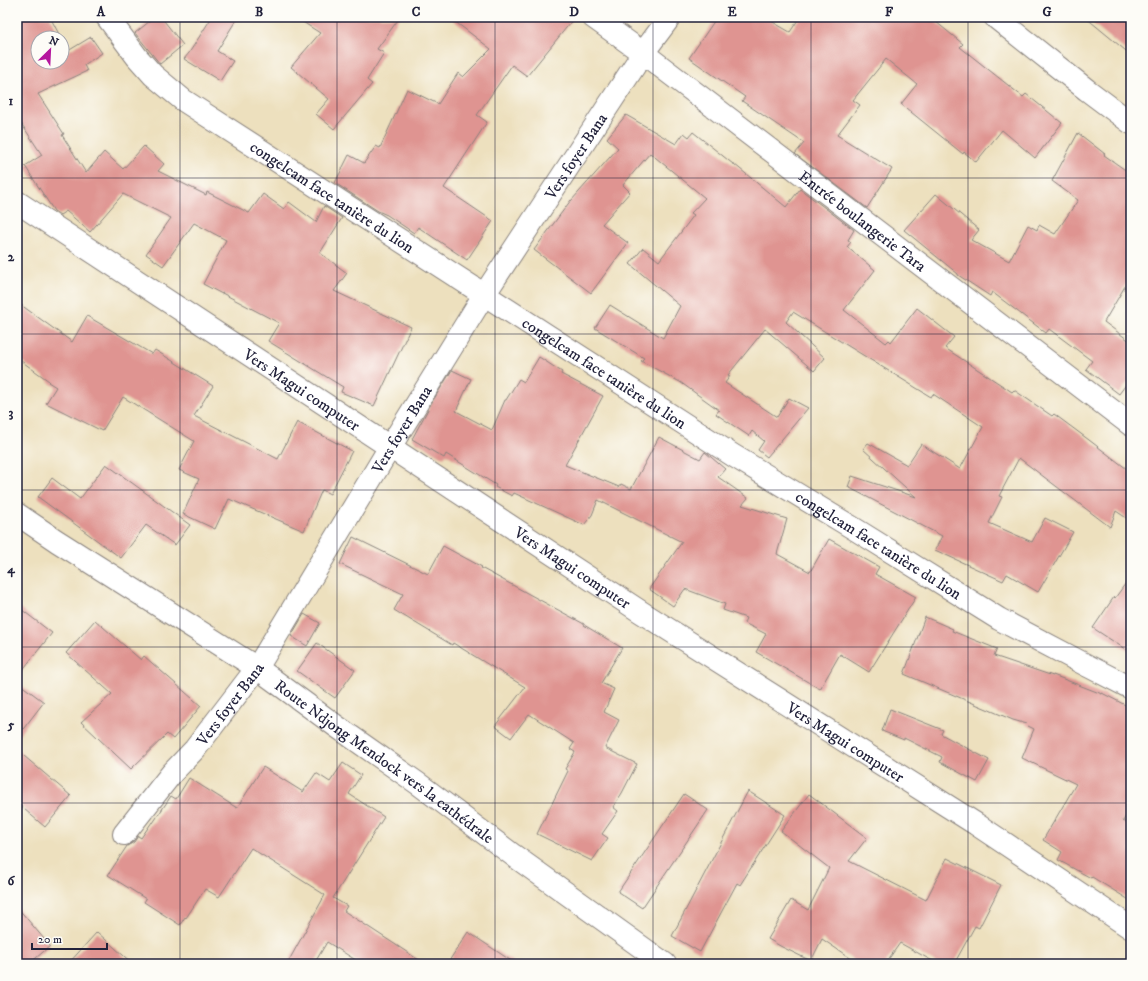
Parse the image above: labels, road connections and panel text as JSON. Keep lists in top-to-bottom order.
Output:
{
  "streets": {
    "street": [
      "Vers foyer Bana",
      "congelcam face tanière du lion",
      "Entrée boulangerie Tara",
      "Vers Magui computer",
      "Route Ndjong Mendock vers la cathédrale"
    ]
  },
  "crossings": [
    ["Vers foyer Bana", "congelcam face tanière du lion"],
    ["Vers foyer Bana", "Entrée boulangerie Tara"],
    ["Vers foyer Bana", "Vers Magui computer"],
    ["Vers foyer Bana", "Route Ndjong Mendock vers la cathédrale"]
  ],
  "scale_bar": "20 m",
  "north": "top right",
  "grid": {
    "columns": [
      "A",
      "B",
      "C",
      "D",
      "E",
      "F",
      "G"
    ],
    "rows": [
      "1",
      "2",
      "3",
      "4",
      "5",
      "6"
    ]
  }
}
